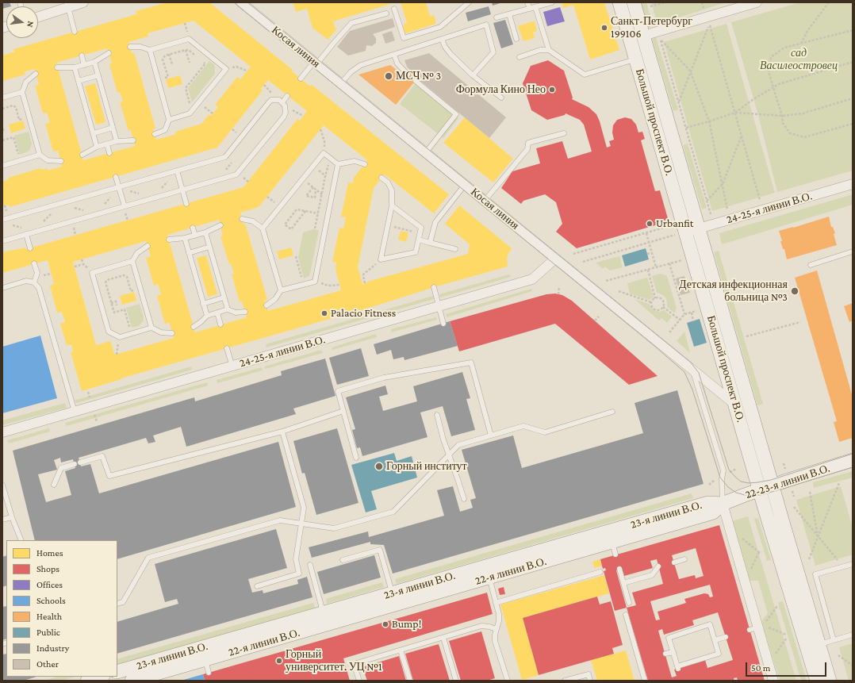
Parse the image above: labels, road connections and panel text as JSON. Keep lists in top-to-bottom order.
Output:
{
  "streets": {
    "main road": [
      "Большой проспект В.О.",
      "22-23-я линии В.О.",
      "23-я линии В.О.",
      "22-я линии В.О."
    ],
    "street": ["Косая линия", "24-25-я линии В.О."]
  },
  "crossings": [
    ["Косая линия", "Большой проспект В.О."],
    ["Косая линия", "24-25-я линии В.О."],
    ["Большой проспект В.О.", "24-25-я линии В.О."],
    ["Большой проспект В.О.", "22-23-я линии В.О."],
    ["22-23-я линии В.О.", "23-я линии В.О."],
    ["22-23-я линии В.О.", "22-я линии В.О."],
    ["23-я линии В.О.", "22-я линии В.О."]
  ],
  "parks": ["сад Василеостровец"],
  "places": [
    "Санкт-Петербург 199106",
    "МСЧ № 3",
    "Формула Кино Нео",
    "Urbanfit",
    "Детская инфекционная больница №3",
    "Palacio Fitness",
    "Горный институт",
    "Bump!",
    "Горный университет. УЦ №1"
  ],
  "legend": [
    "Homes",
    "Shops",
    "Offices",
    "Schools",
    "Health",
    "Public",
    "Industry",
    "Other"
  ],
  "scale_bar": "50 m",
  "north": "right"
}
